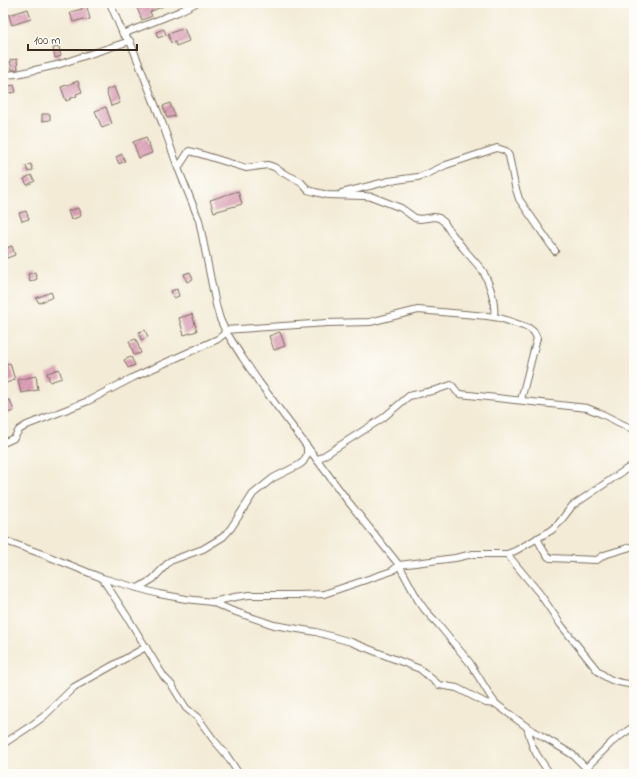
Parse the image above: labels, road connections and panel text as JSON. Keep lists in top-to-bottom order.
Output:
{
  "scale_bar": "100 m"
}
